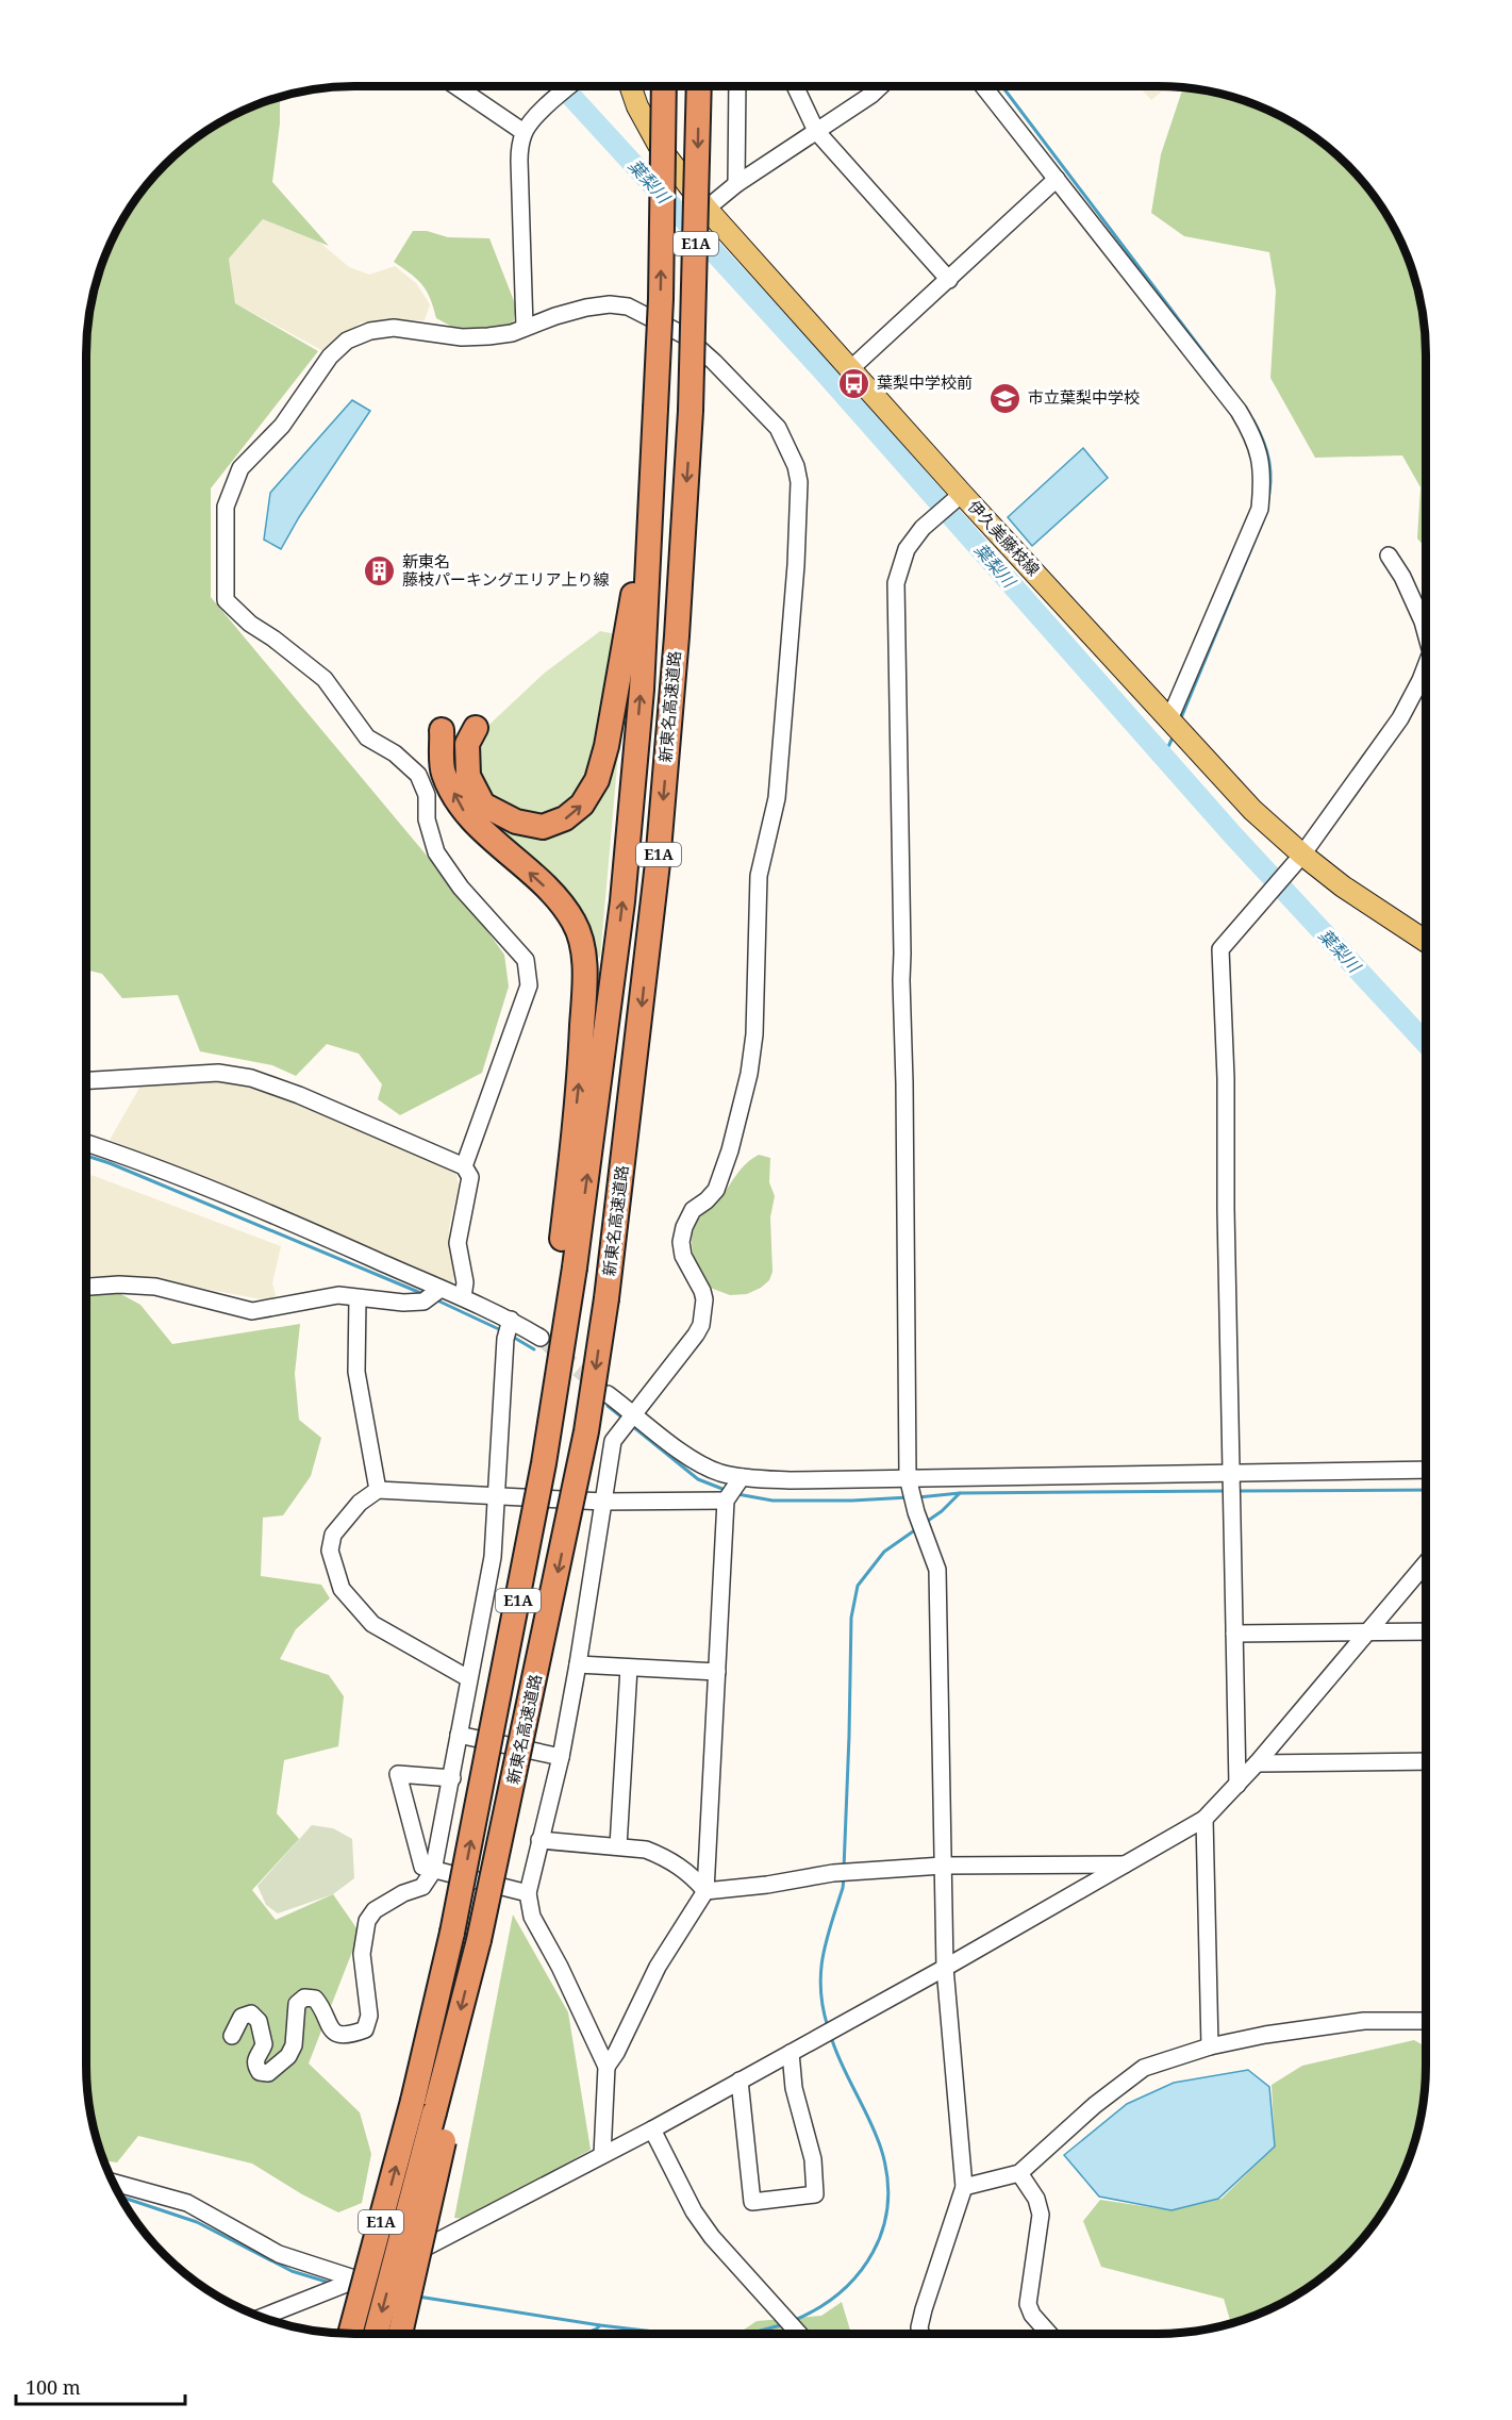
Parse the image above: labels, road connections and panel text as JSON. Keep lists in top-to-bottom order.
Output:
{
  "streets": {
    "highway": ["E1A", "新東名高速道路"],
    "main road": ["伊久美藤枝線"]
  },
  "water": ["葉梨川"],
  "places": {
    "bus stop": ["葉梨中学校前"],
    "school or university": ["市立葉梨中学校"],
    "building": ["新東名 藤枝パーキングエリア上り線"]
  },
  "scale_bar": "100 m"
}
